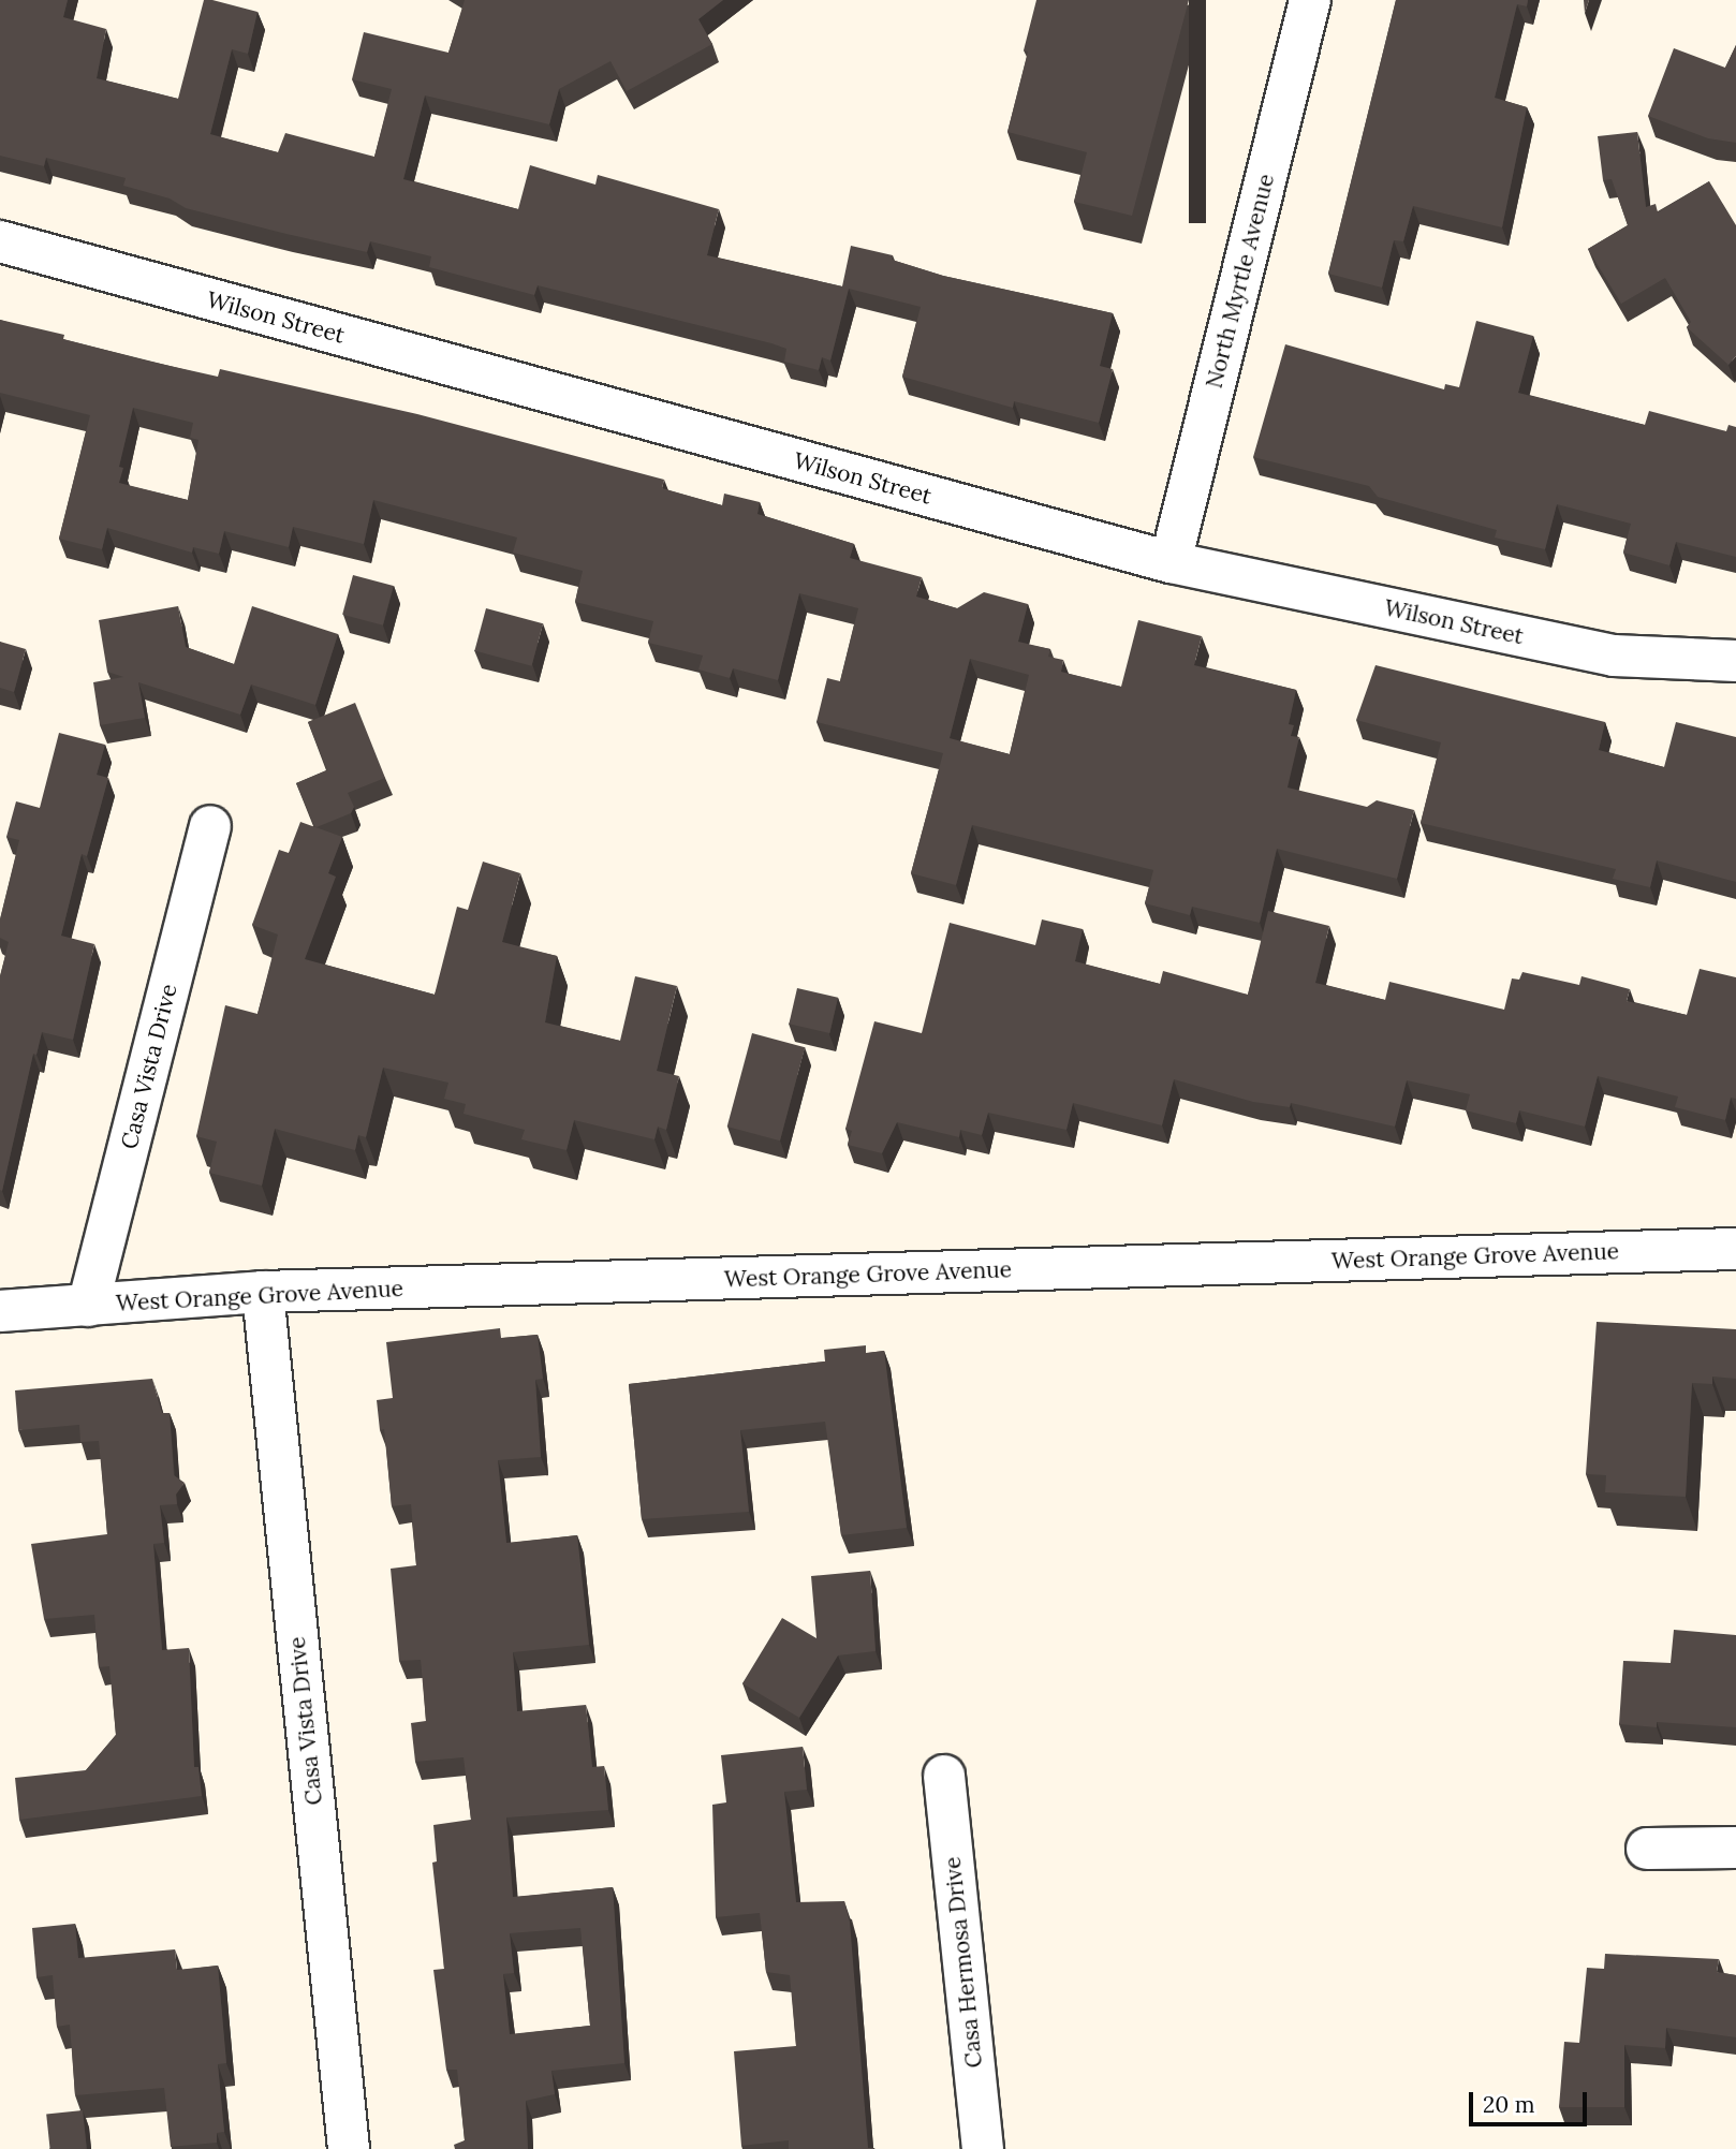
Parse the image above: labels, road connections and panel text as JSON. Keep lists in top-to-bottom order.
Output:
{
  "streets": {
    "street": [
      "North Myrtle Avenue",
      "Wilson Street",
      "Casa Vista Drive",
      "West Orange Grove Avenue",
      "Casa Hermosa Drive"
    ]
  },
  "crossings": [
    ["North Myrtle Avenue", "Wilson Street"],
    ["Casa Vista Drive", "West Orange Grove Avenue"]
  ],
  "scale_bar": "20 m"
}
